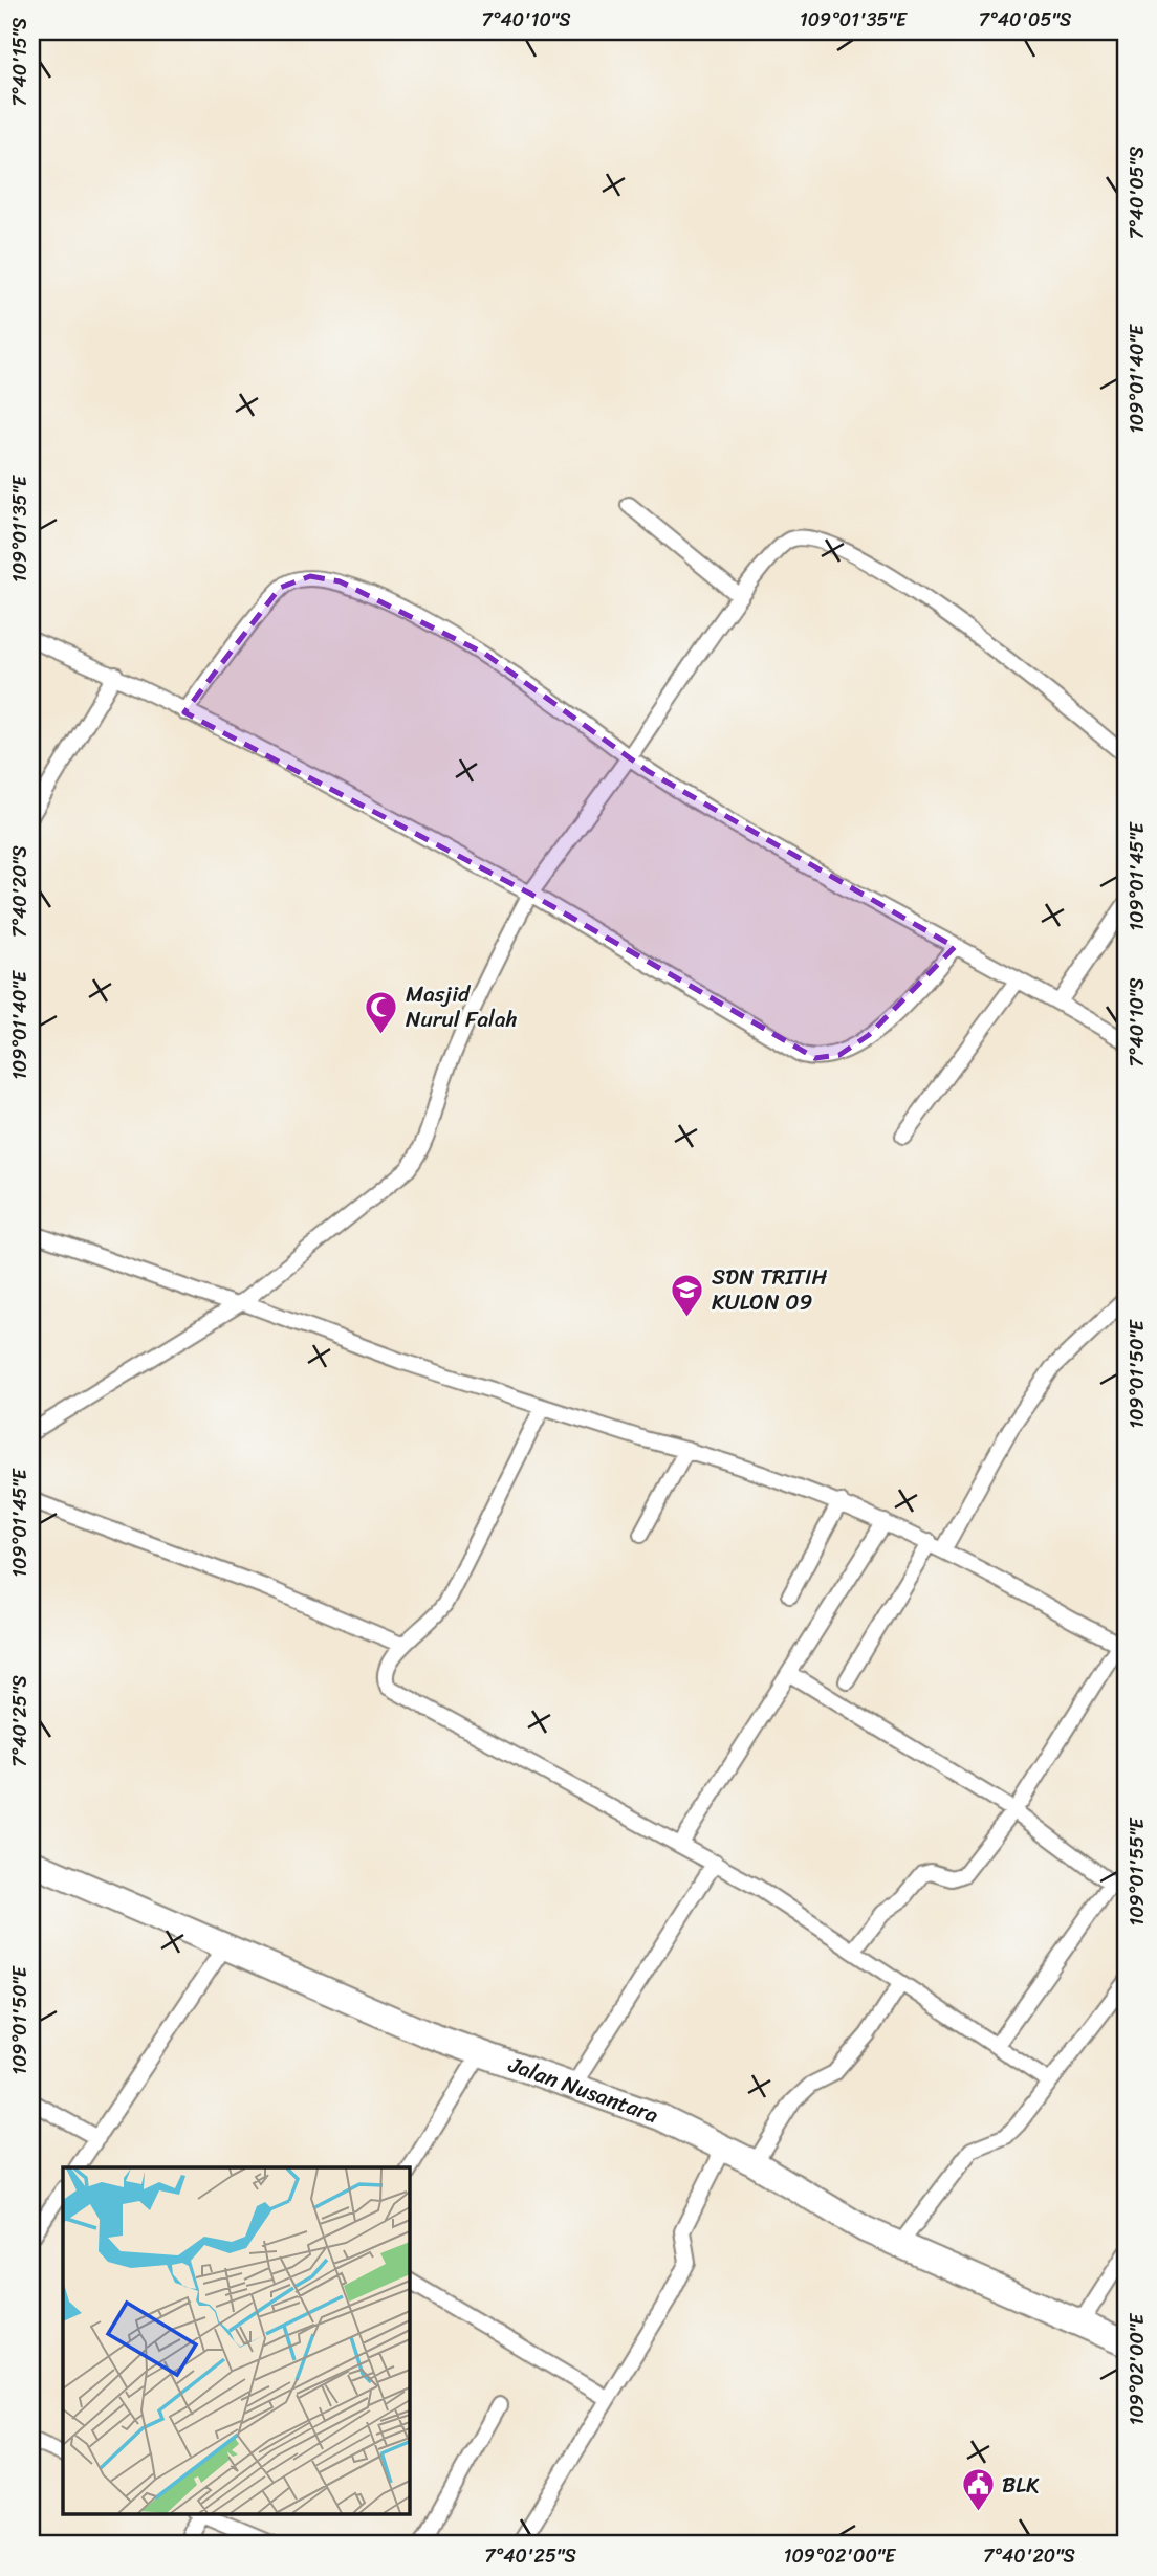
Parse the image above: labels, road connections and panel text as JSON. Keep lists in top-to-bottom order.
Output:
{
  "streets": {
    "highway": ["Jalan Nusantara"]
  },
  "places": {
    "mosque": ["Masjid Nurul Falah"],
    "school or university": ["SDN TRITIH KULON 09"],
    "public building": ["BLK"]
  },
  "coordinates": [
    "7°40'10\"S",
    "109°01'35\"E",
    "7°40'05\"S",
    "7°40'15\"S",
    "109°01'40\"E",
    "109°01'45\"E",
    "7°40'20\"S",
    "109°01'50\"E",
    "7°40'25\"S",
    "109°01'55\"E",
    "109°02'00\"E"
  ]
}
